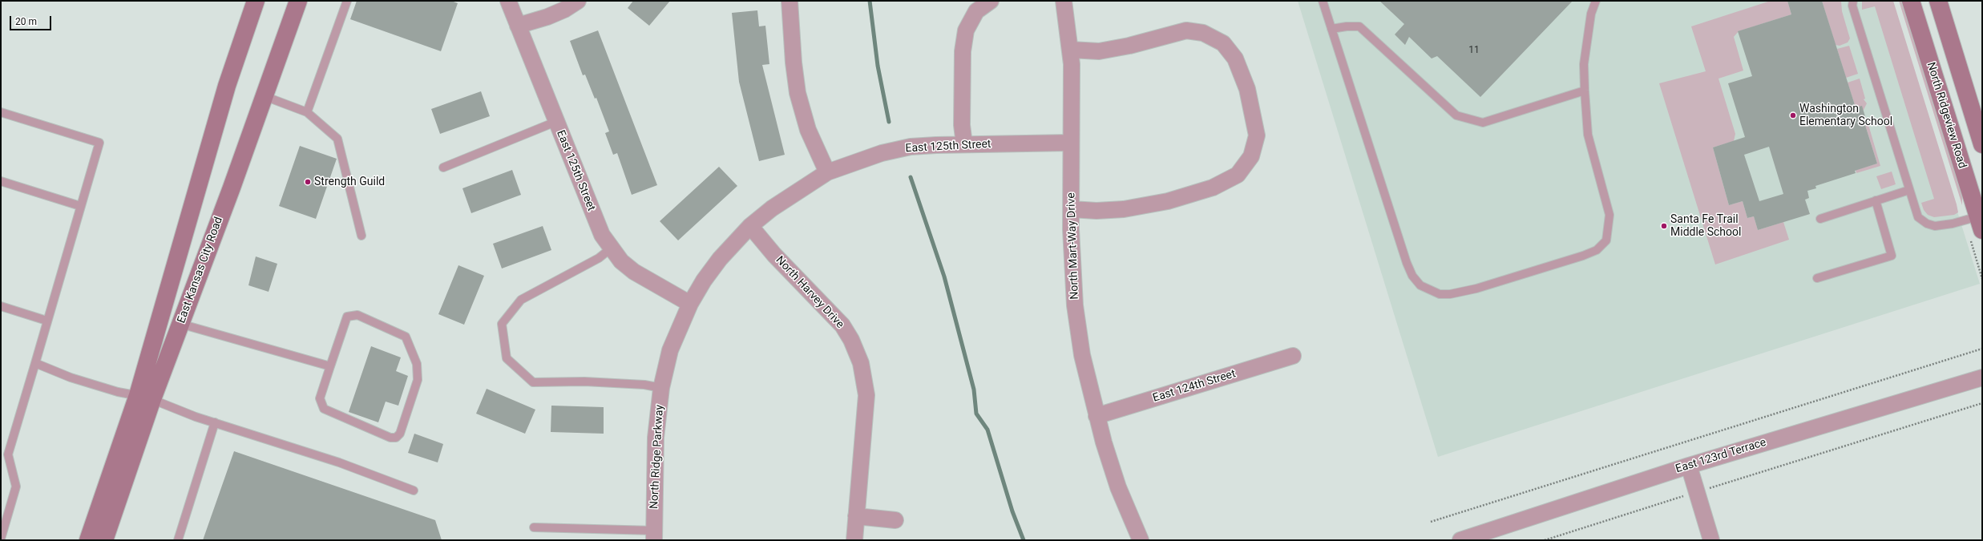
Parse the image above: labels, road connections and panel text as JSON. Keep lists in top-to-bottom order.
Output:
{
  "streets": {
    "main road": ["North Ridgeview Road", "East Kansas City Road"],
    "street": [
      "East 125th Street",
      "North Mart-Way Drive",
      "North Harvey Drive",
      "East 124th Street",
      "East 123rd Terrace",
      "North Ridge Parkway"
    ]
  },
  "crossings": [
    ["East 125th Street", "North Mart-Way Drive"],
    ["East 125th Street", "North Harvey Drive"],
    ["East 125th Street", "North Ridge Parkway"],
    ["North Mart-Way Drive", "East 124th Street"],
    ["North Harvey Drive", "North Ridge Parkway"]
  ],
  "places": ["Washington Elementary School", "Strength Guild", "Santa Fe Trail Middle School"],
  "house_numbers": ["11"],
  "scale_bar": "20 m"
}
